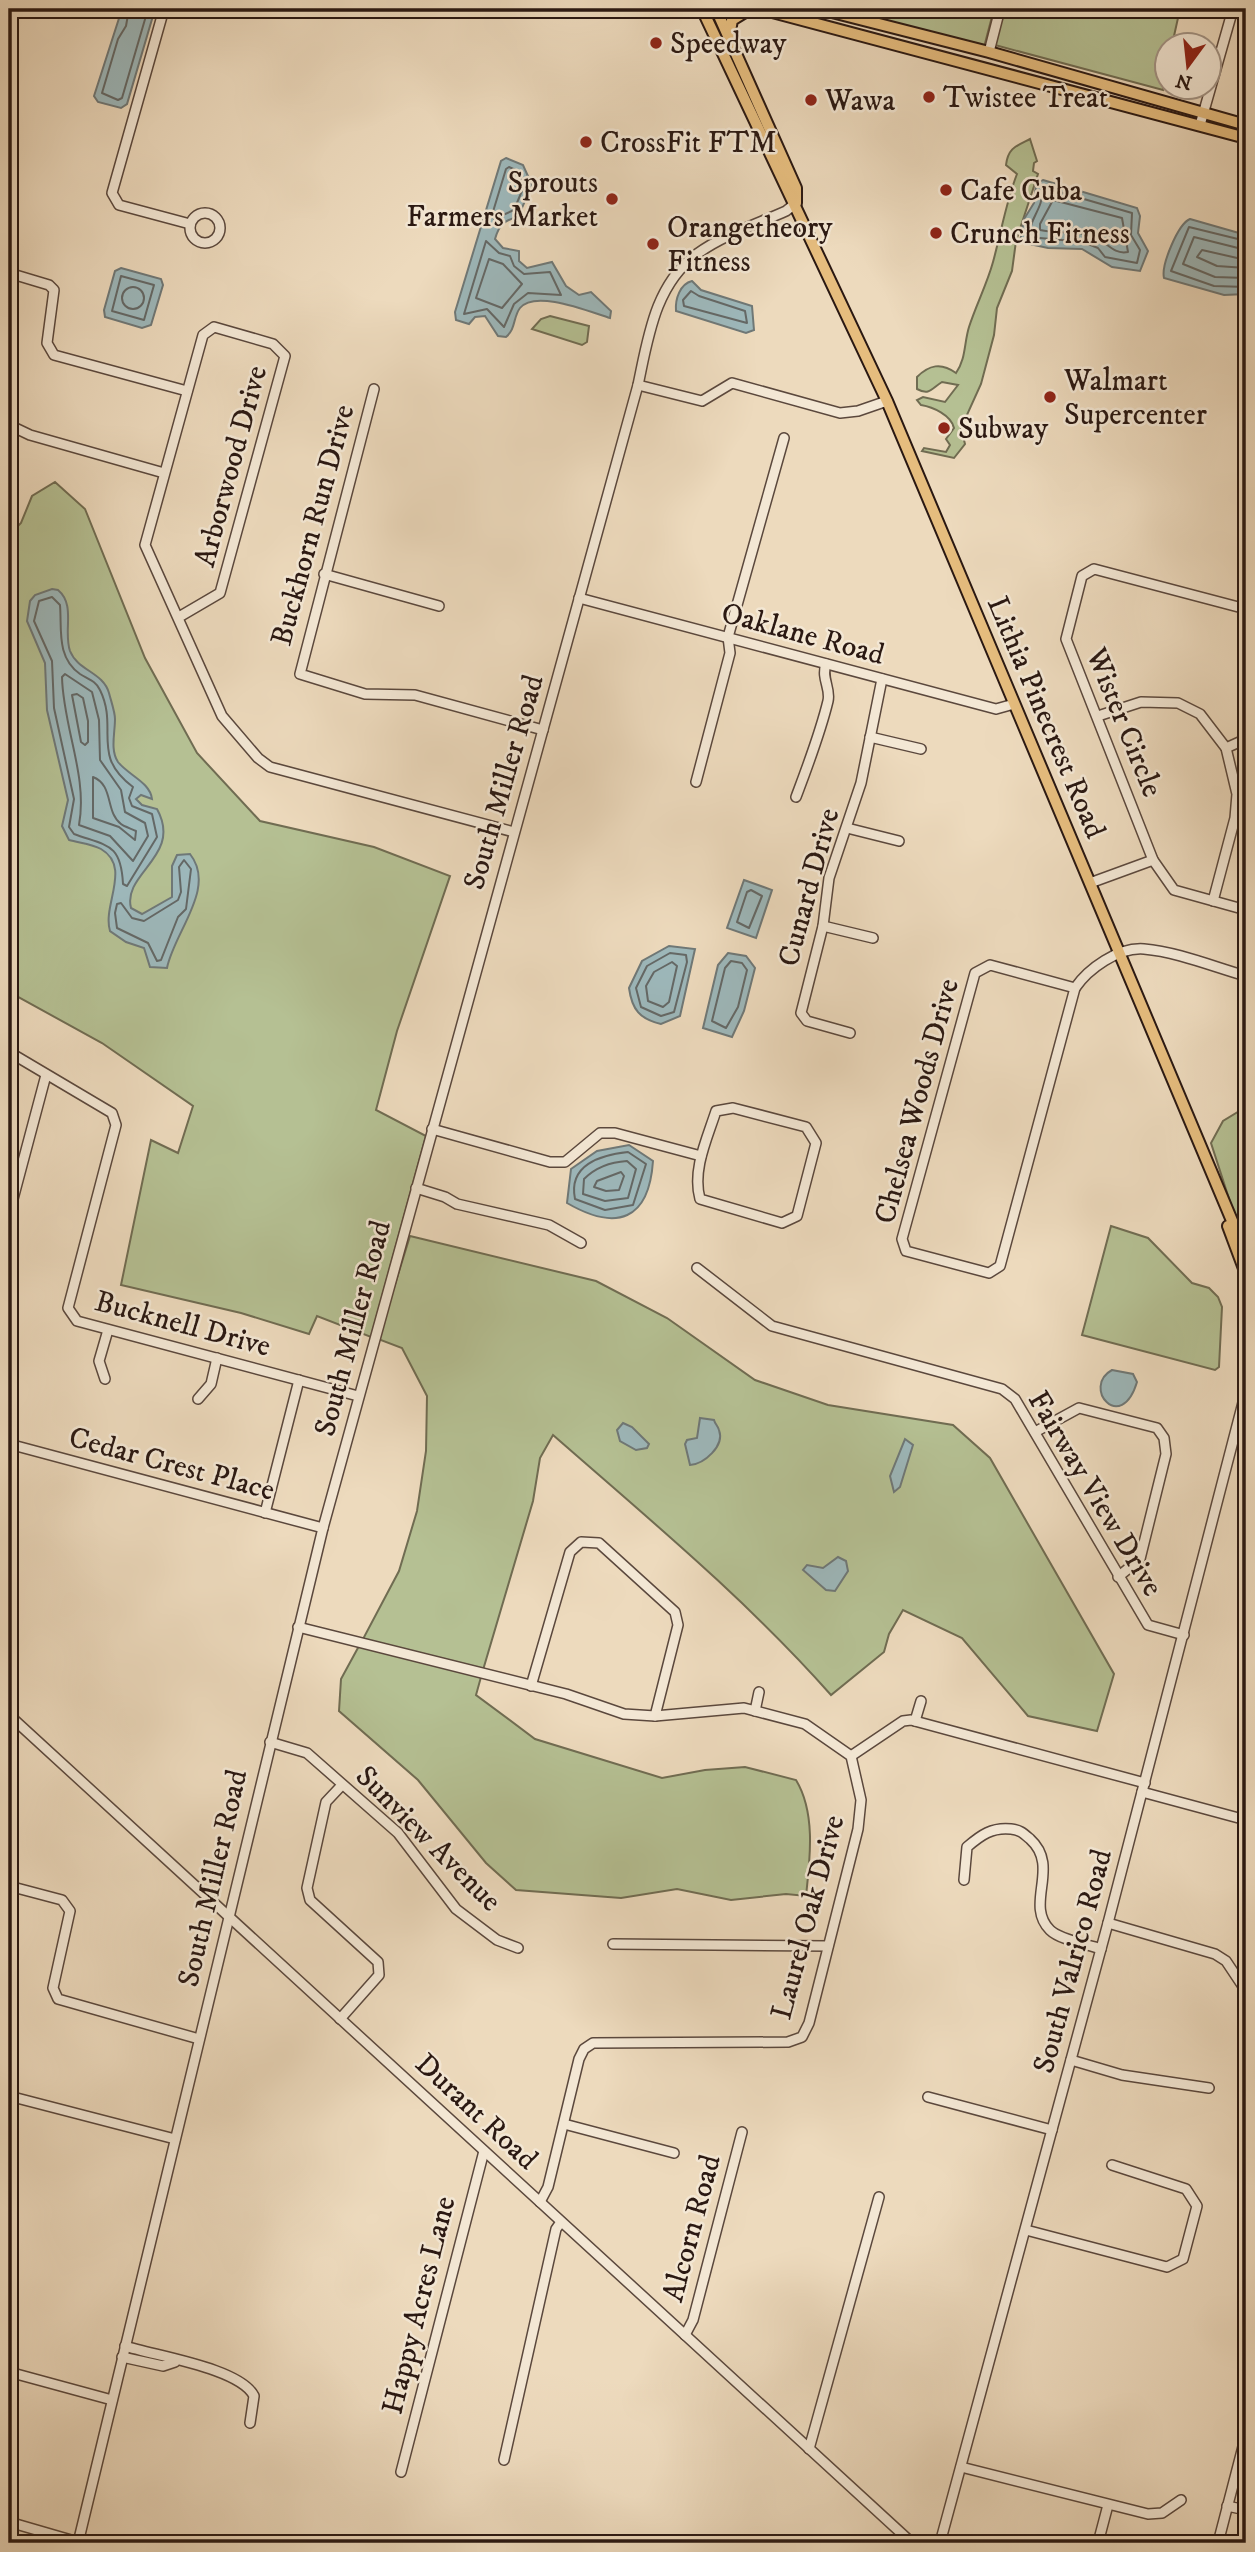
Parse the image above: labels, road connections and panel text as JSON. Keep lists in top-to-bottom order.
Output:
{
  "streets": {
    "main road": ["Lithia Pinecrest Road"],
    "street": [
      "Arborwood Drive",
      "Buckhorn Run Drive",
      "Oaklane Road",
      "Wister Circle",
      "South Miller Road",
      "Cunard Drive",
      "Chelsea Woods Drive",
      "Bucknell Drive",
      "Cedar Crest Place",
      "Fairway View Drive",
      "Sunview Avenue",
      "Laurel Oak Drive",
      "South Valrico Road",
      "Durant Road",
      "Alcorn Road",
      "Happy Acres Lane"
    ]
  },
  "crossings": [
    ["Arborwood Drive", "South Miller Road"],
    ["Buckhorn Run Drive", "South Miller Road"],
    ["Oaklane Road", "Lithia Pinecrest Road"],
    ["Oaklane Road", "South Miller Road"],
    ["Oaklane Road", "Cunard Drive"],
    ["Lithia Pinecrest Road", "South Miller Road"],
    ["South Miller Road", "Bucknell Drive"],
    ["South Miller Road", "Cedar Crest Place"],
    ["South Miller Road", "Sunview Avenue"],
    ["South Miller Road", "Durant Road"],
    ["Fairway View Drive", "South Valrico Road"],
    ["Laurel Oak Drive", "Durant Road"],
    ["Durant Road", "Alcorn Road"],
    ["Durant Road", "Happy Acres Lane"]
  ],
  "places": [
    "Speedway",
    "Twistee Treat",
    "Wawa",
    "CrossFit FTM",
    "Cafe Cuba",
    "Sprouts Farmers Market",
    "Crunch Fitness",
    "Orangetheory Fitness",
    "Walmart Supercenter",
    "Subway"
  ],
  "north": "bottom"
}
